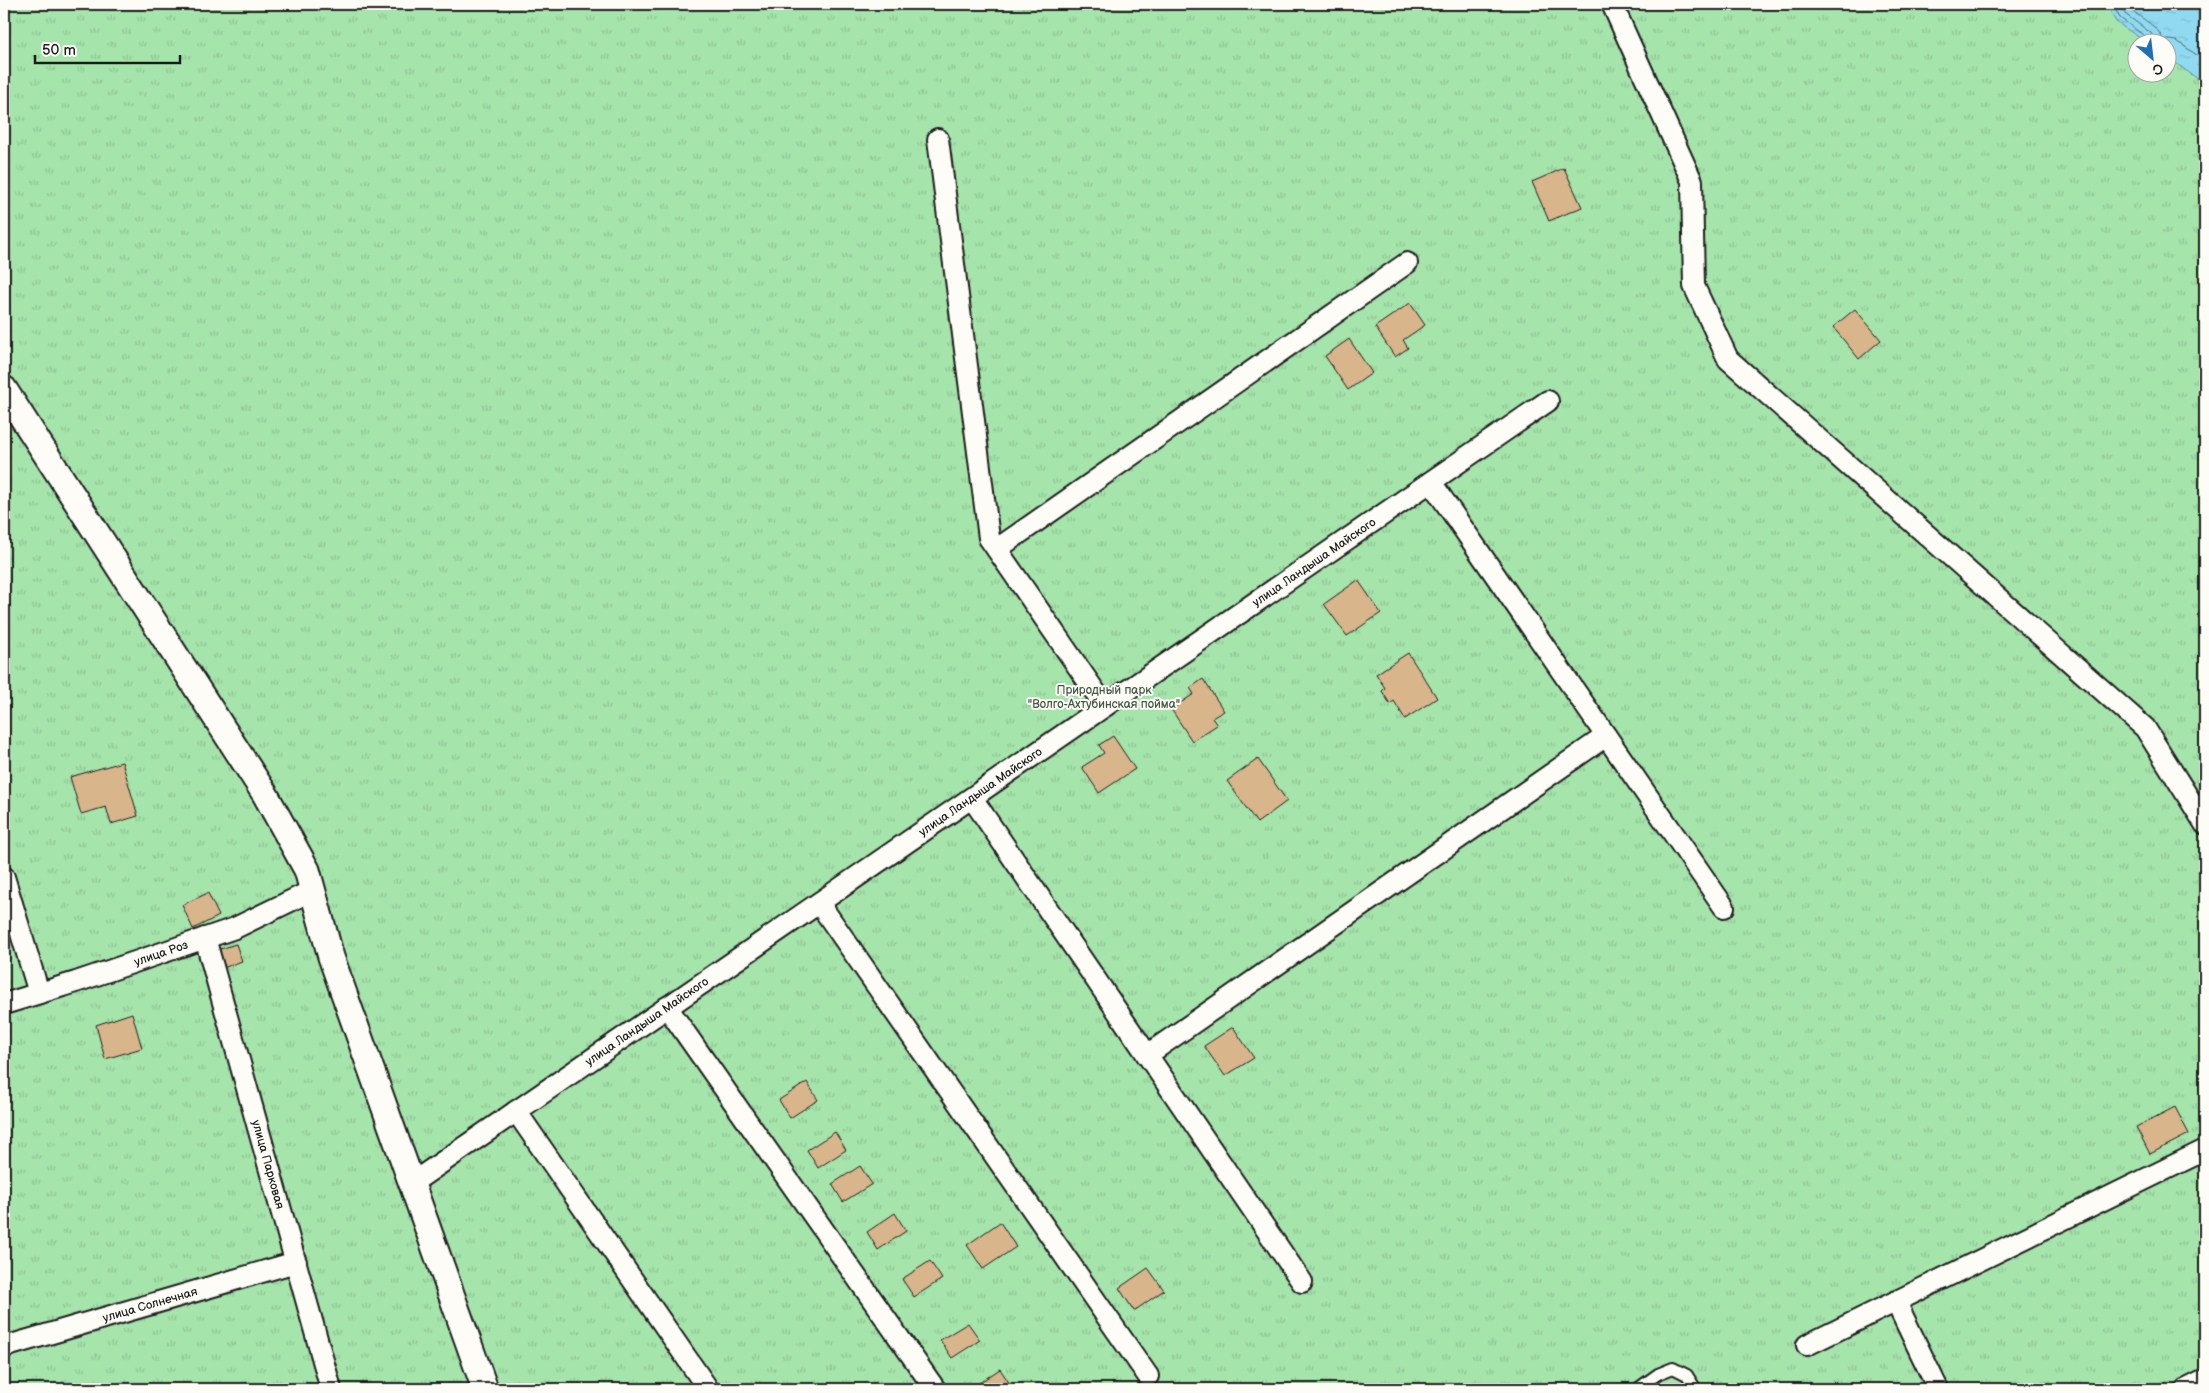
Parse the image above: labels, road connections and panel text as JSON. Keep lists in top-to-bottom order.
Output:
{
  "streets": {
    "street": [
      "улица Ландыша Майского",
      "улица Роз",
      "улица Парковая",
      "улица Солнечная"
    ]
  },
  "crossings": [
    ["улица Роз", "улица Парковая"],
    ["улица Парковая", "улица Солнечная"]
  ],
  "parks": ["Природный парк \"Волго-Ахтубинская пойма\""],
  "scale_bar": "50 m",
  "north": "bottom right"
}
